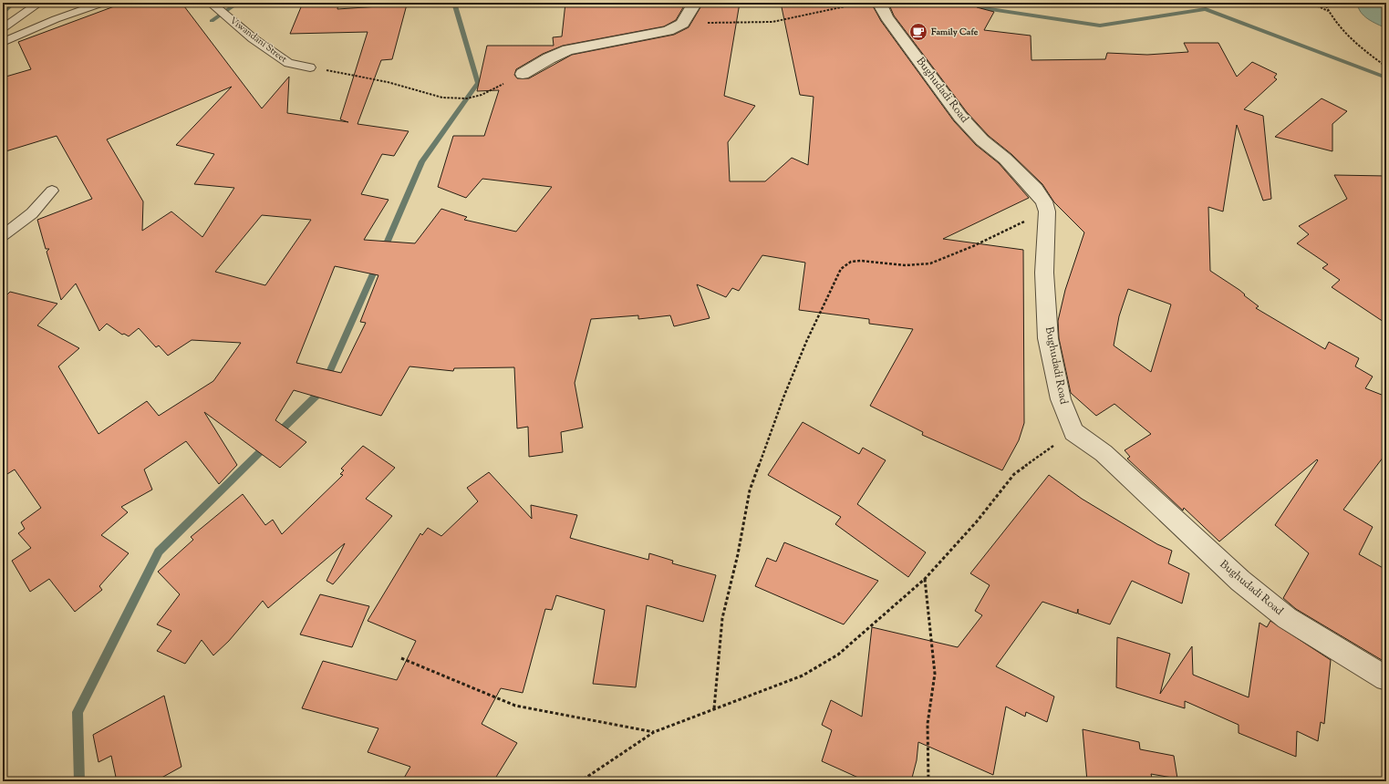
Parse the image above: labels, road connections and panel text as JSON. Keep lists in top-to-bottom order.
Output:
{
  "streets": {
    "street": ["Bughudadi Road"],
    "lane": ["Viwandani Street"]
  },
  "places": {
    "cafe": ["Family Cafe"]
  }
}
